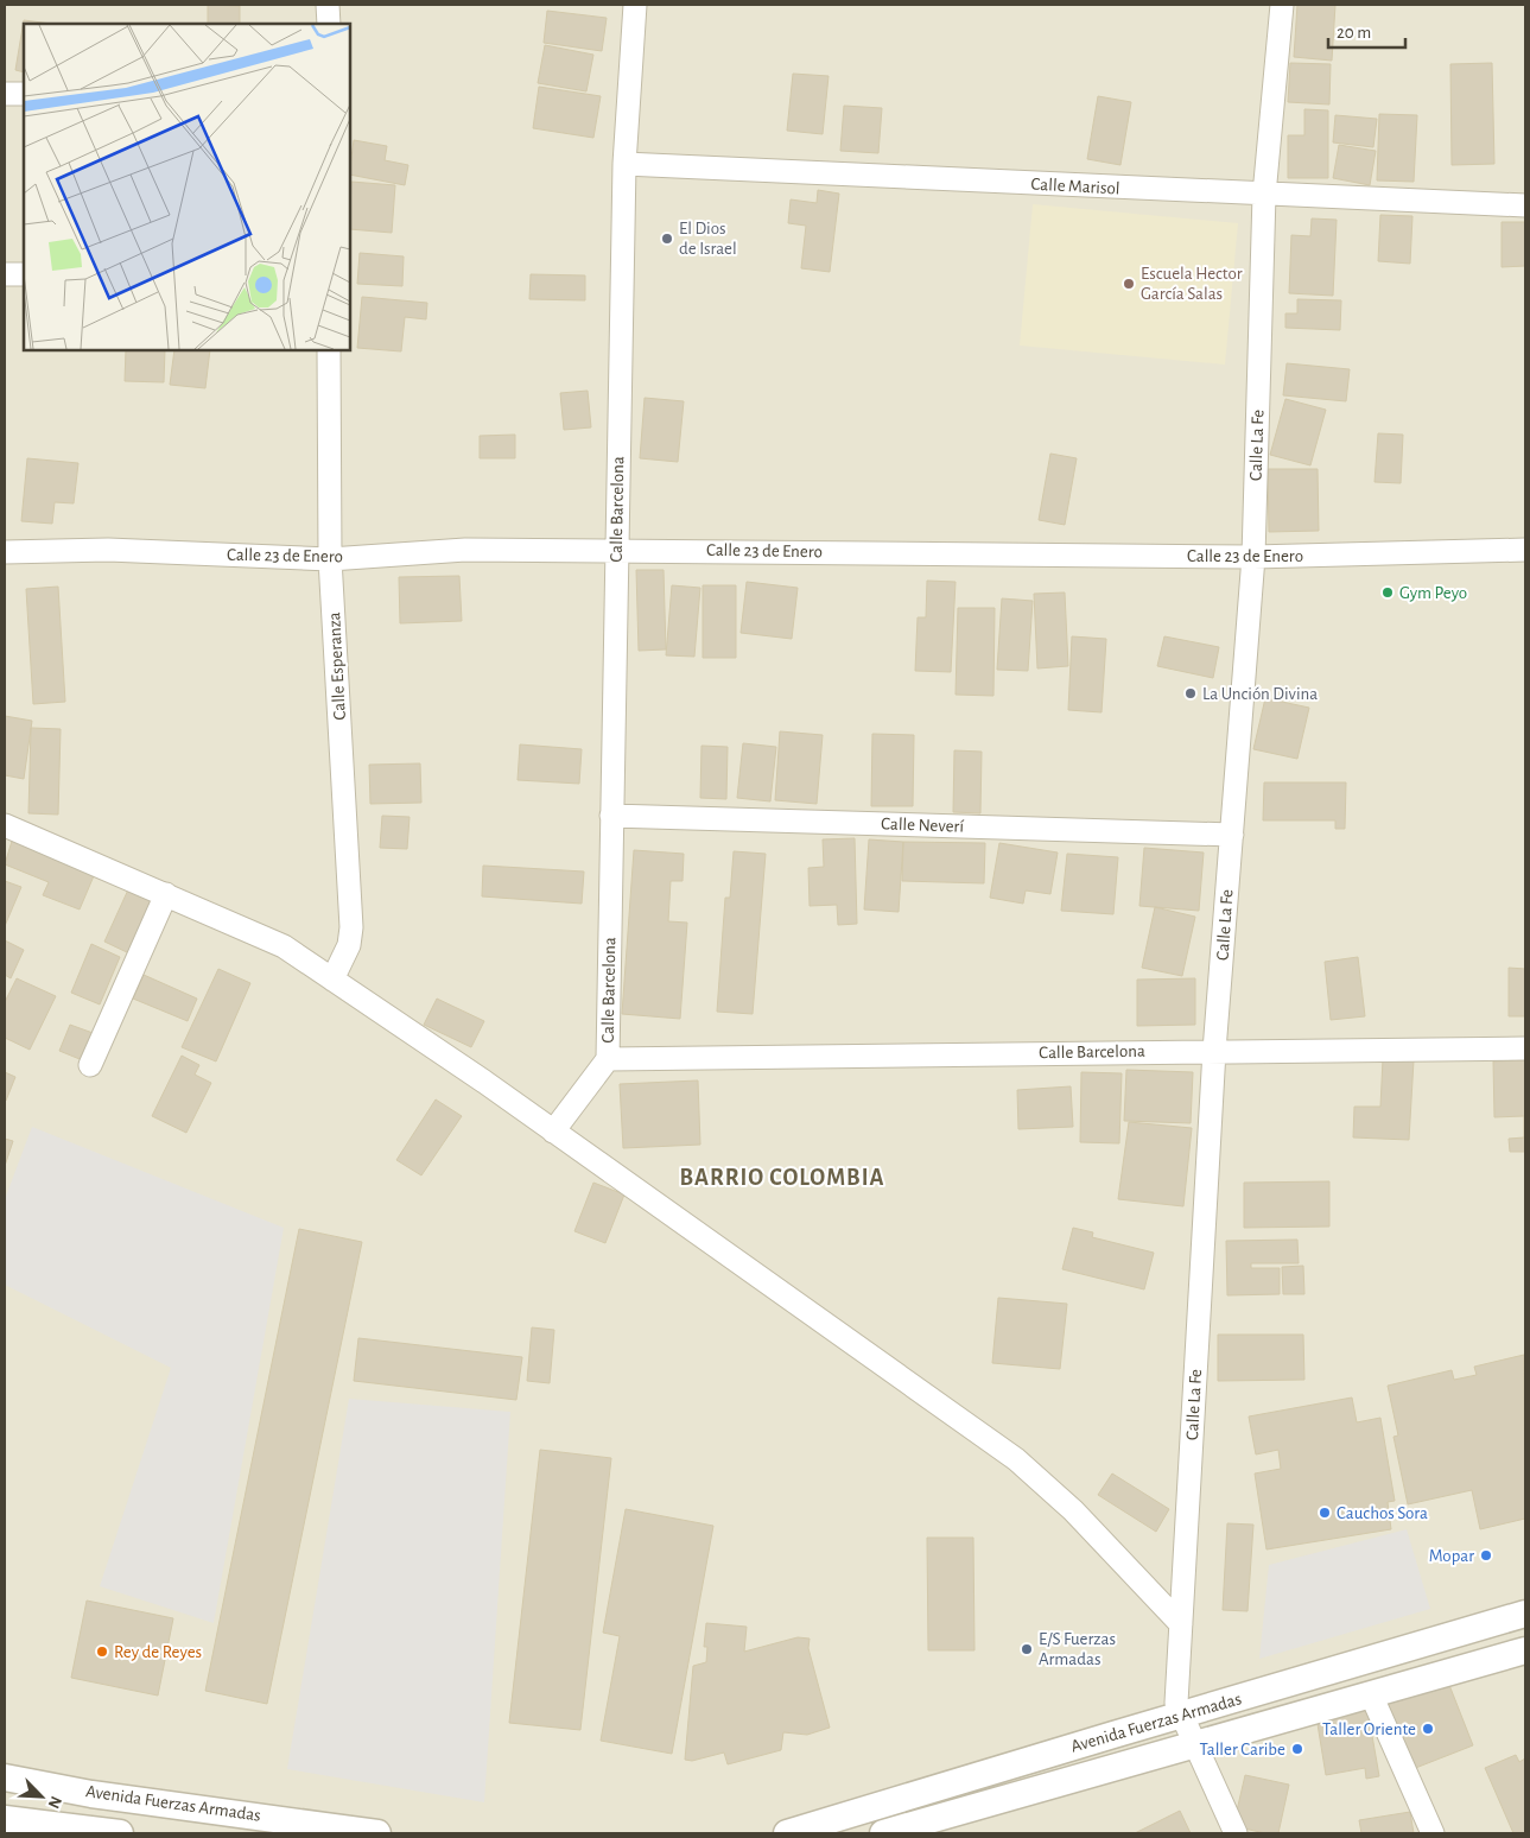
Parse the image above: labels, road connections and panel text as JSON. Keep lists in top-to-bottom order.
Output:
{
  "streets": {
    "street": [
      "Calle Marisol",
      "Calle La Fe",
      "Calle Barcelona",
      "Calle 23 de Enero",
      "Calle Esperanza",
      "Calle Neverí",
      "Avenida Fuerzas Armadas"
    ]
  },
  "crossings": [
    ["Calle Marisol", "Calle La Fe"],
    ["Calle Marisol", "Calle Barcelona"],
    ["Calle La Fe", "Calle Barcelona"],
    ["Calle La Fe", "Calle 23 de Enero"],
    ["Calle La Fe", "Calle Neverí"],
    ["Calle La Fe", "Avenida Fuerzas Armadas"],
    ["Calle Barcelona", "Calle 23 de Enero"],
    ["Calle Barcelona", "Calle Neverí"],
    ["Calle 23 de Enero", "Calle Esperanza"]
  ],
  "districts": ["BARRIO COLOMBIA"],
  "places": [
    "El Dios de Israel",
    "Escuela Hector García Salas",
    "Gym Peyo",
    "La Unción Divina",
    "Cauchos Sora",
    "Mopar",
    "E/S Fuerzas Armadas",
    "Rey de Reyes",
    "Taller Oriente",
    "Taller Caribe"
  ],
  "scale_bar": "20 m",
  "north": "bottom right"
}
